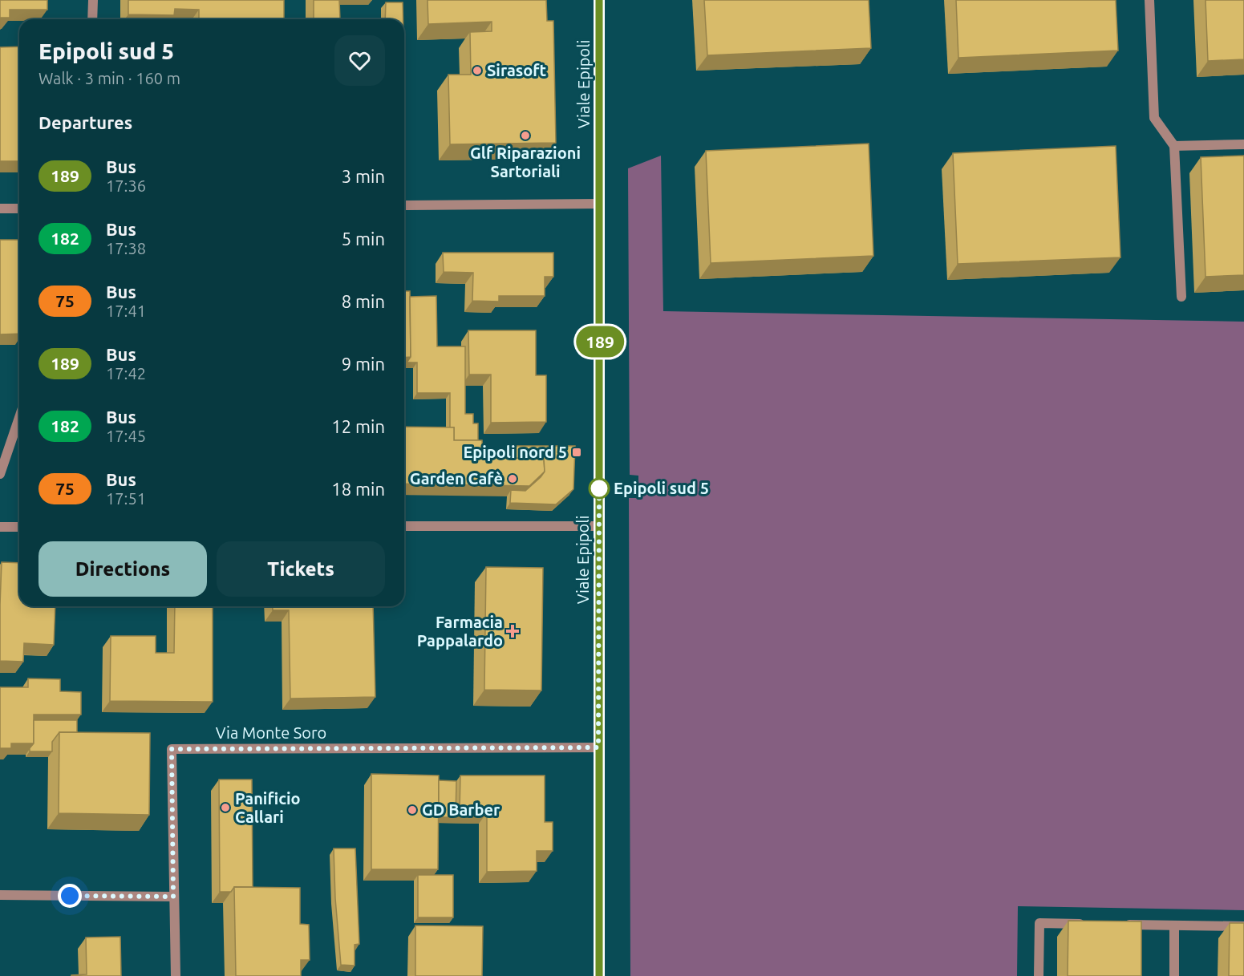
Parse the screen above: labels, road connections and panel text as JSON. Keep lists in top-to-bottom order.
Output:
{
  "streets": {
    "main road": ["Viale Epipoli"],
    "street": ["Via Monte Soro"]
  },
  "crossings": [
    ["Viale Epipoli", "Via Monte Soro"]
  ],
  "places": {
    "other": [
      "Sirasoft",
      "Glf Riparazioni Sartoriali",
      "Garden Cafè",
      "Epipoli sud 5",
      "Panificio Callari",
      "GD Barber"
    ],
    "transit": ["Epipoli nord 5"],
    "health": ["Farmacia Pappalardo"]
  },
  "lines": ["bus line 189"],
  "page": {
    "on_map": "189",
    "heading": [
      ["Epipoli sud 5", "Walk · 3 min · 160 m"],
      "Departures"
    ],
    "list": [
      {
        "mark": "189",
        "name": "Bus",
        "note": "17:36",
        "value": "3 min"
      },
      {
        "mark": "182",
        "name": "Bus",
        "note": "17:38",
        "value": "5 min"
      },
      {
        "mark": "75",
        "name": "Bus",
        "note": "17:41",
        "value": "8 min"
      },
      {
        "mark": "189",
        "name": "Bus",
        "note": "17:42",
        "value": "9 min"
      },
      {
        "mark": "182",
        "name": "Bus",
        "note": "17:45",
        "value": "12 min"
      },
      {
        "mark": "75",
        "name": "Bus",
        "note": "17:51",
        "value": "18 min"
      }
    ],
    "buttons": ["Directions", "Tickets"]
  }
}
